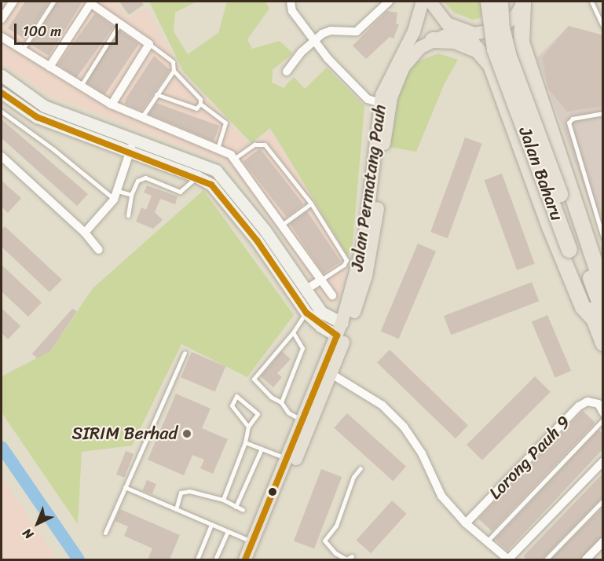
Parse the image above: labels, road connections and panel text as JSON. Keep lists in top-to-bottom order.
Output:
{
  "streets": {
    "highway": ["Jalan Baharu"],
    "main road": ["Jalan Permatang Pauh"],
    "street": ["Lorong Pauh 9"]
  },
  "places": ["SIRIM Berhad"],
  "scale_bar": "100 m",
  "north": "bottom left"
}
